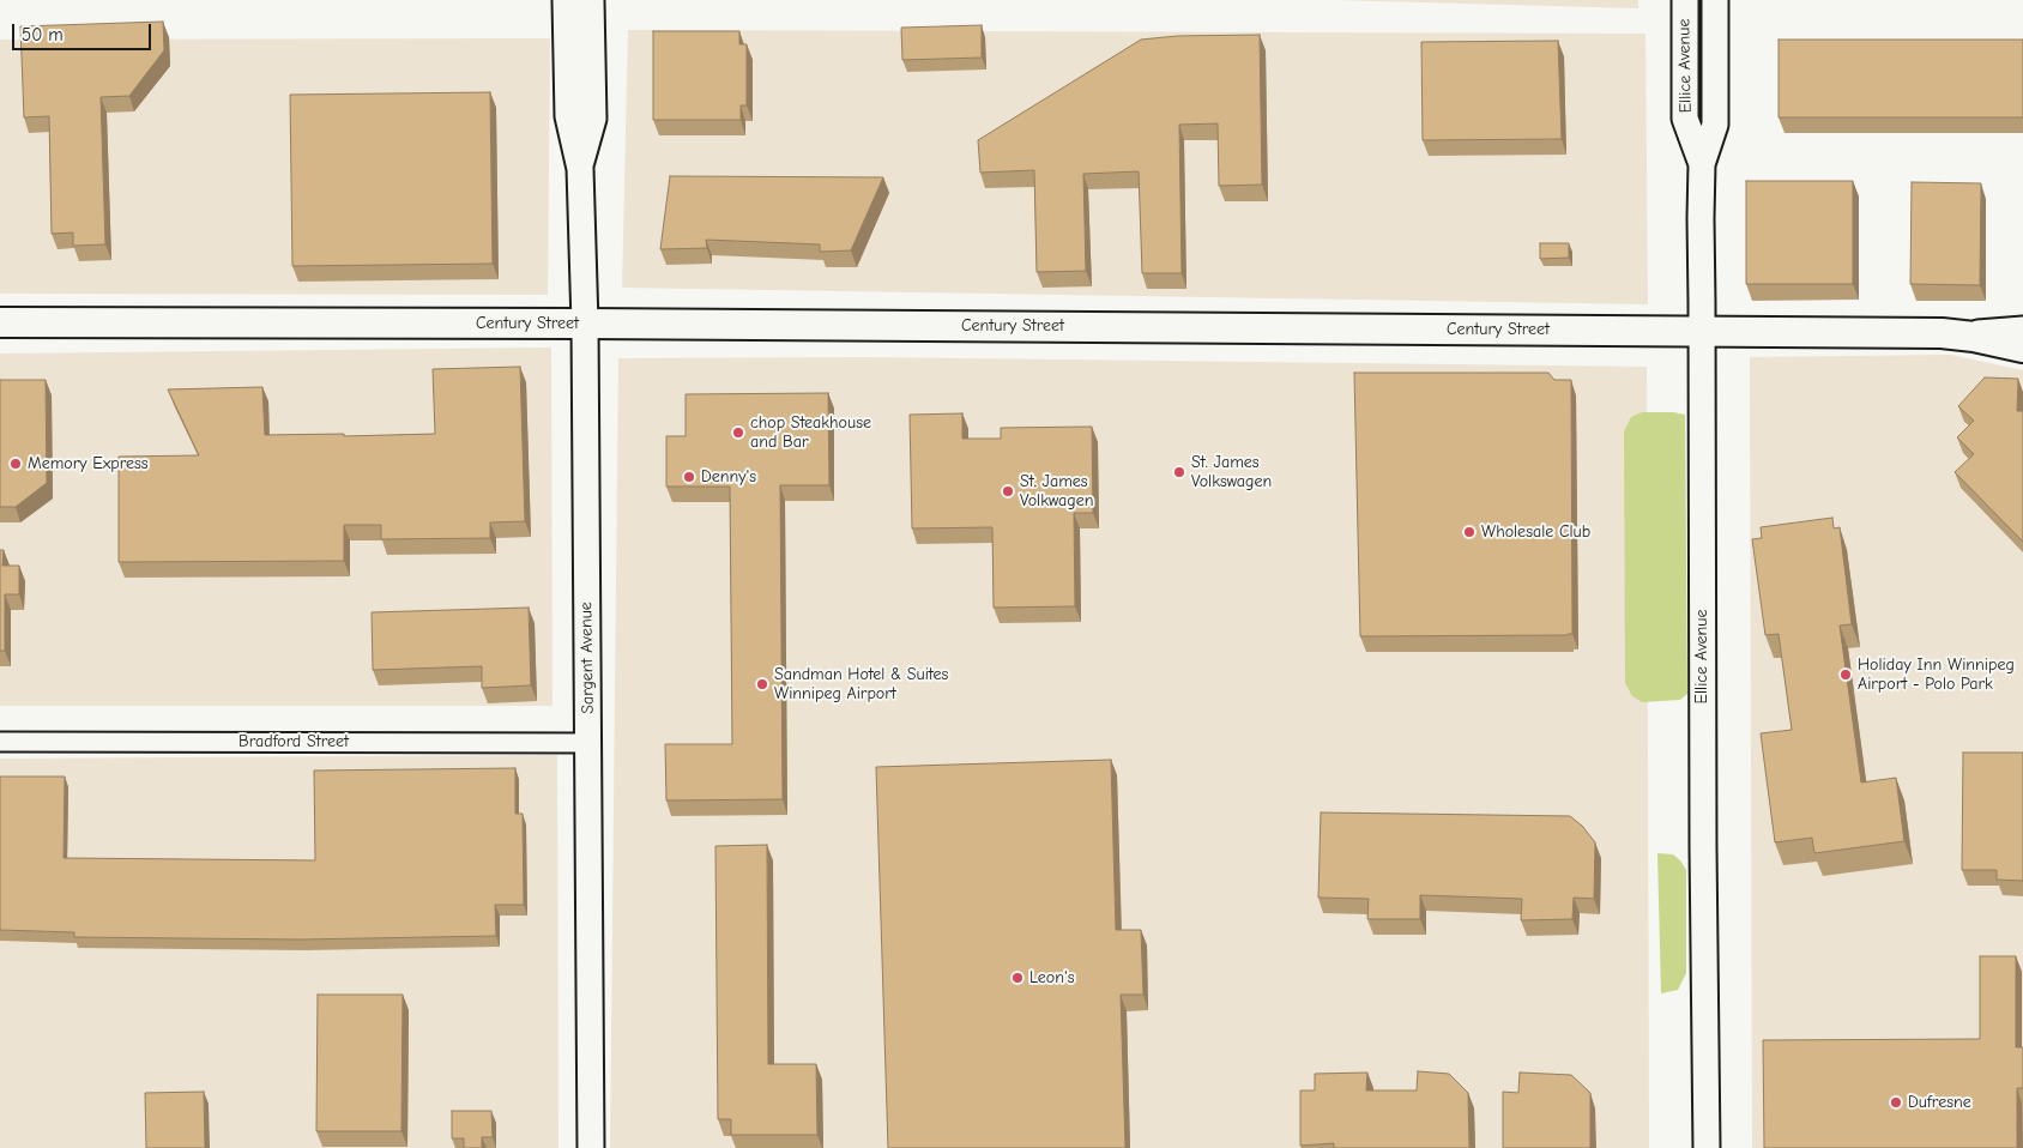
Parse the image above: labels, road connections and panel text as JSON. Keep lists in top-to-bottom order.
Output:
{
  "streets": {
    "main road": ["Ellice Avenue", "Century Street", "Sargent Avenue"],
    "street": ["Bradford Street"]
  },
  "crossings": [
    ["Ellice Avenue", "Century Street"],
    ["Century Street", "Sargent Avenue"],
    ["Sargent Avenue", "Bradford Street"]
  ],
  "places": [
    "chop Steakhouse and Bar",
    "Memory Express",
    "St. James Volkswagen",
    "Denny's",
    "St. James Volkwagen",
    "Wholesale Club",
    "Holiday Inn Winnipeg Airport - Polo Park",
    "Sandman Hotel & Suites Winnipeg Airport",
    "Leon's",
    "Dufresne"
  ],
  "scale_bar": "50 m"
}
